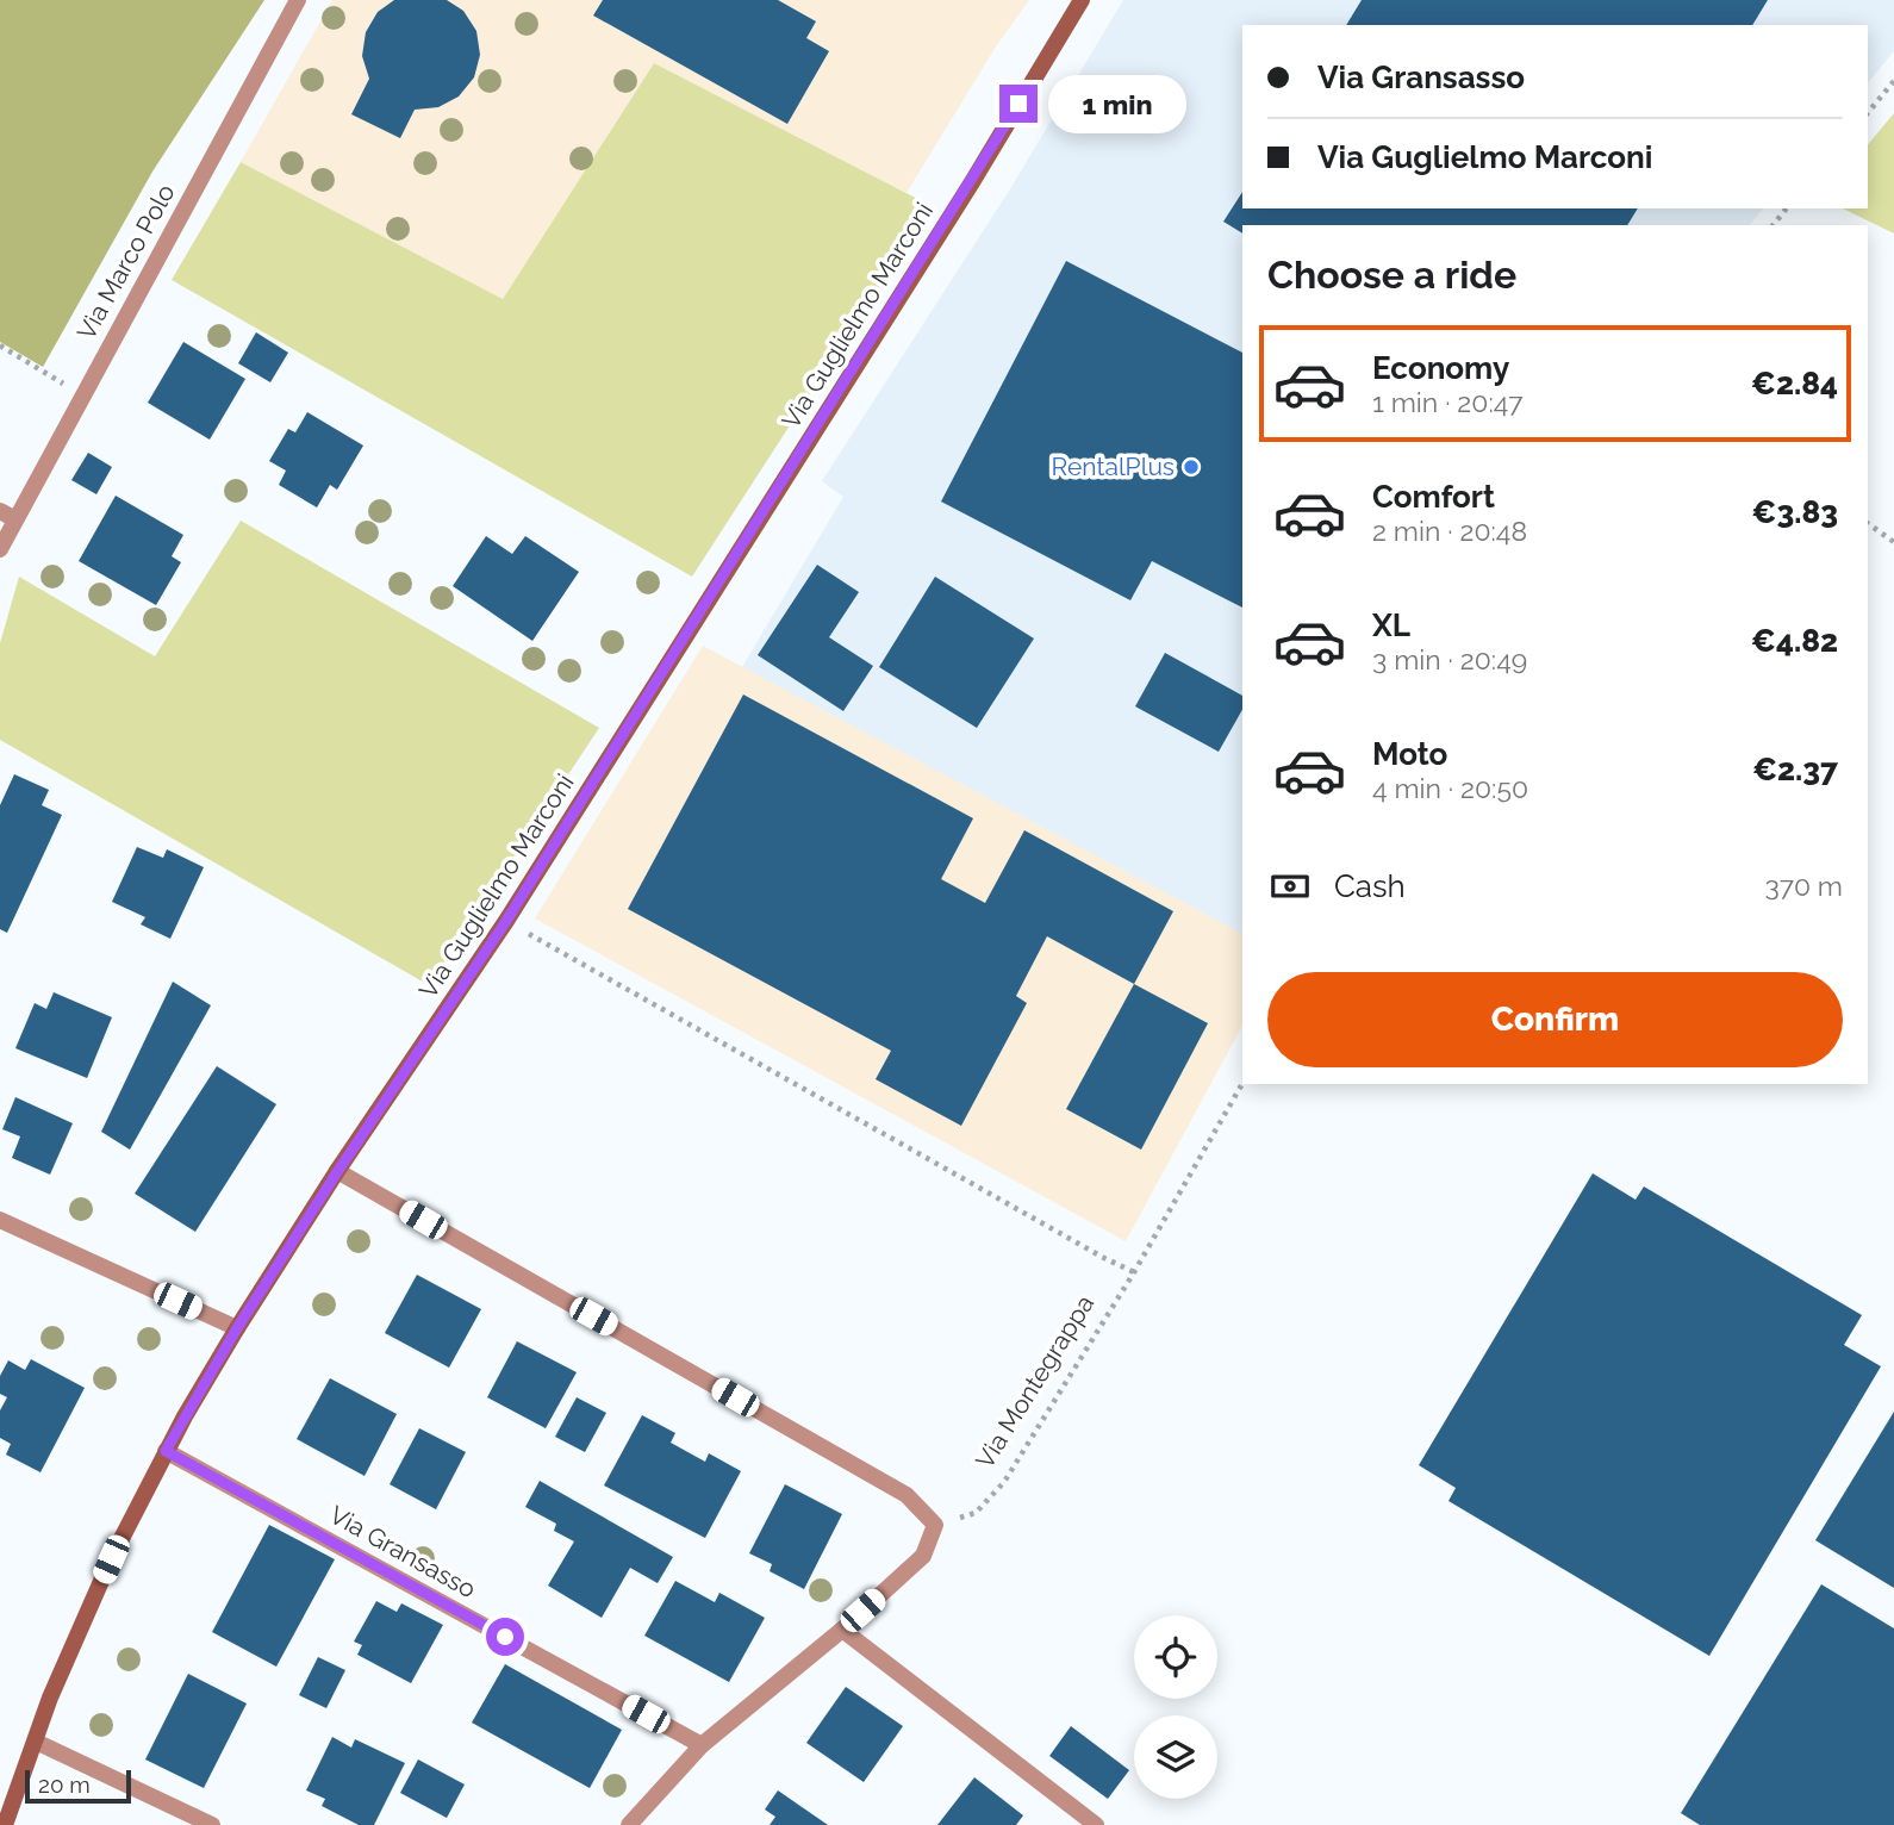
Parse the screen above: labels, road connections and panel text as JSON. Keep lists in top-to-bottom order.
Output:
{
  "streets": {
    "street": ["Via Marco Polo", "Via Guglielmo Marconi", "Via Gransasso"],
    "path": ["Via Montegrappa"]
  },
  "crossings": [
    ["Via Guglielmo Marconi", "Via Gransasso"]
  ],
  "places": ["RentalPlus"],
  "scale_bar": "20 m",
  "page": {
    "banner": ["Via Gransasso", "Via Guglielmo Marconi"],
    "bubble": "1 min",
    "heading": "Choose a ride",
    "list": [
      {
        "name": "Economy",
        "note": "1 min · 20:47",
        "value": "€2.84"
      },
      {
        "name": "Comfort",
        "note": "2 min · 20:48",
        "value": "€3.83"
      },
      {
        "name": "XL",
        "note": "3 min · 20:49",
        "value": "€4.82"
      },
      {
        "name": "Moto",
        "note": "4 min · 20:50",
        "value": "€2.37"
      }
    ],
    "pay": ["Cash", "370 m"],
    "buttons": "Confirm",
    "scale": "20 m"
  }
}
